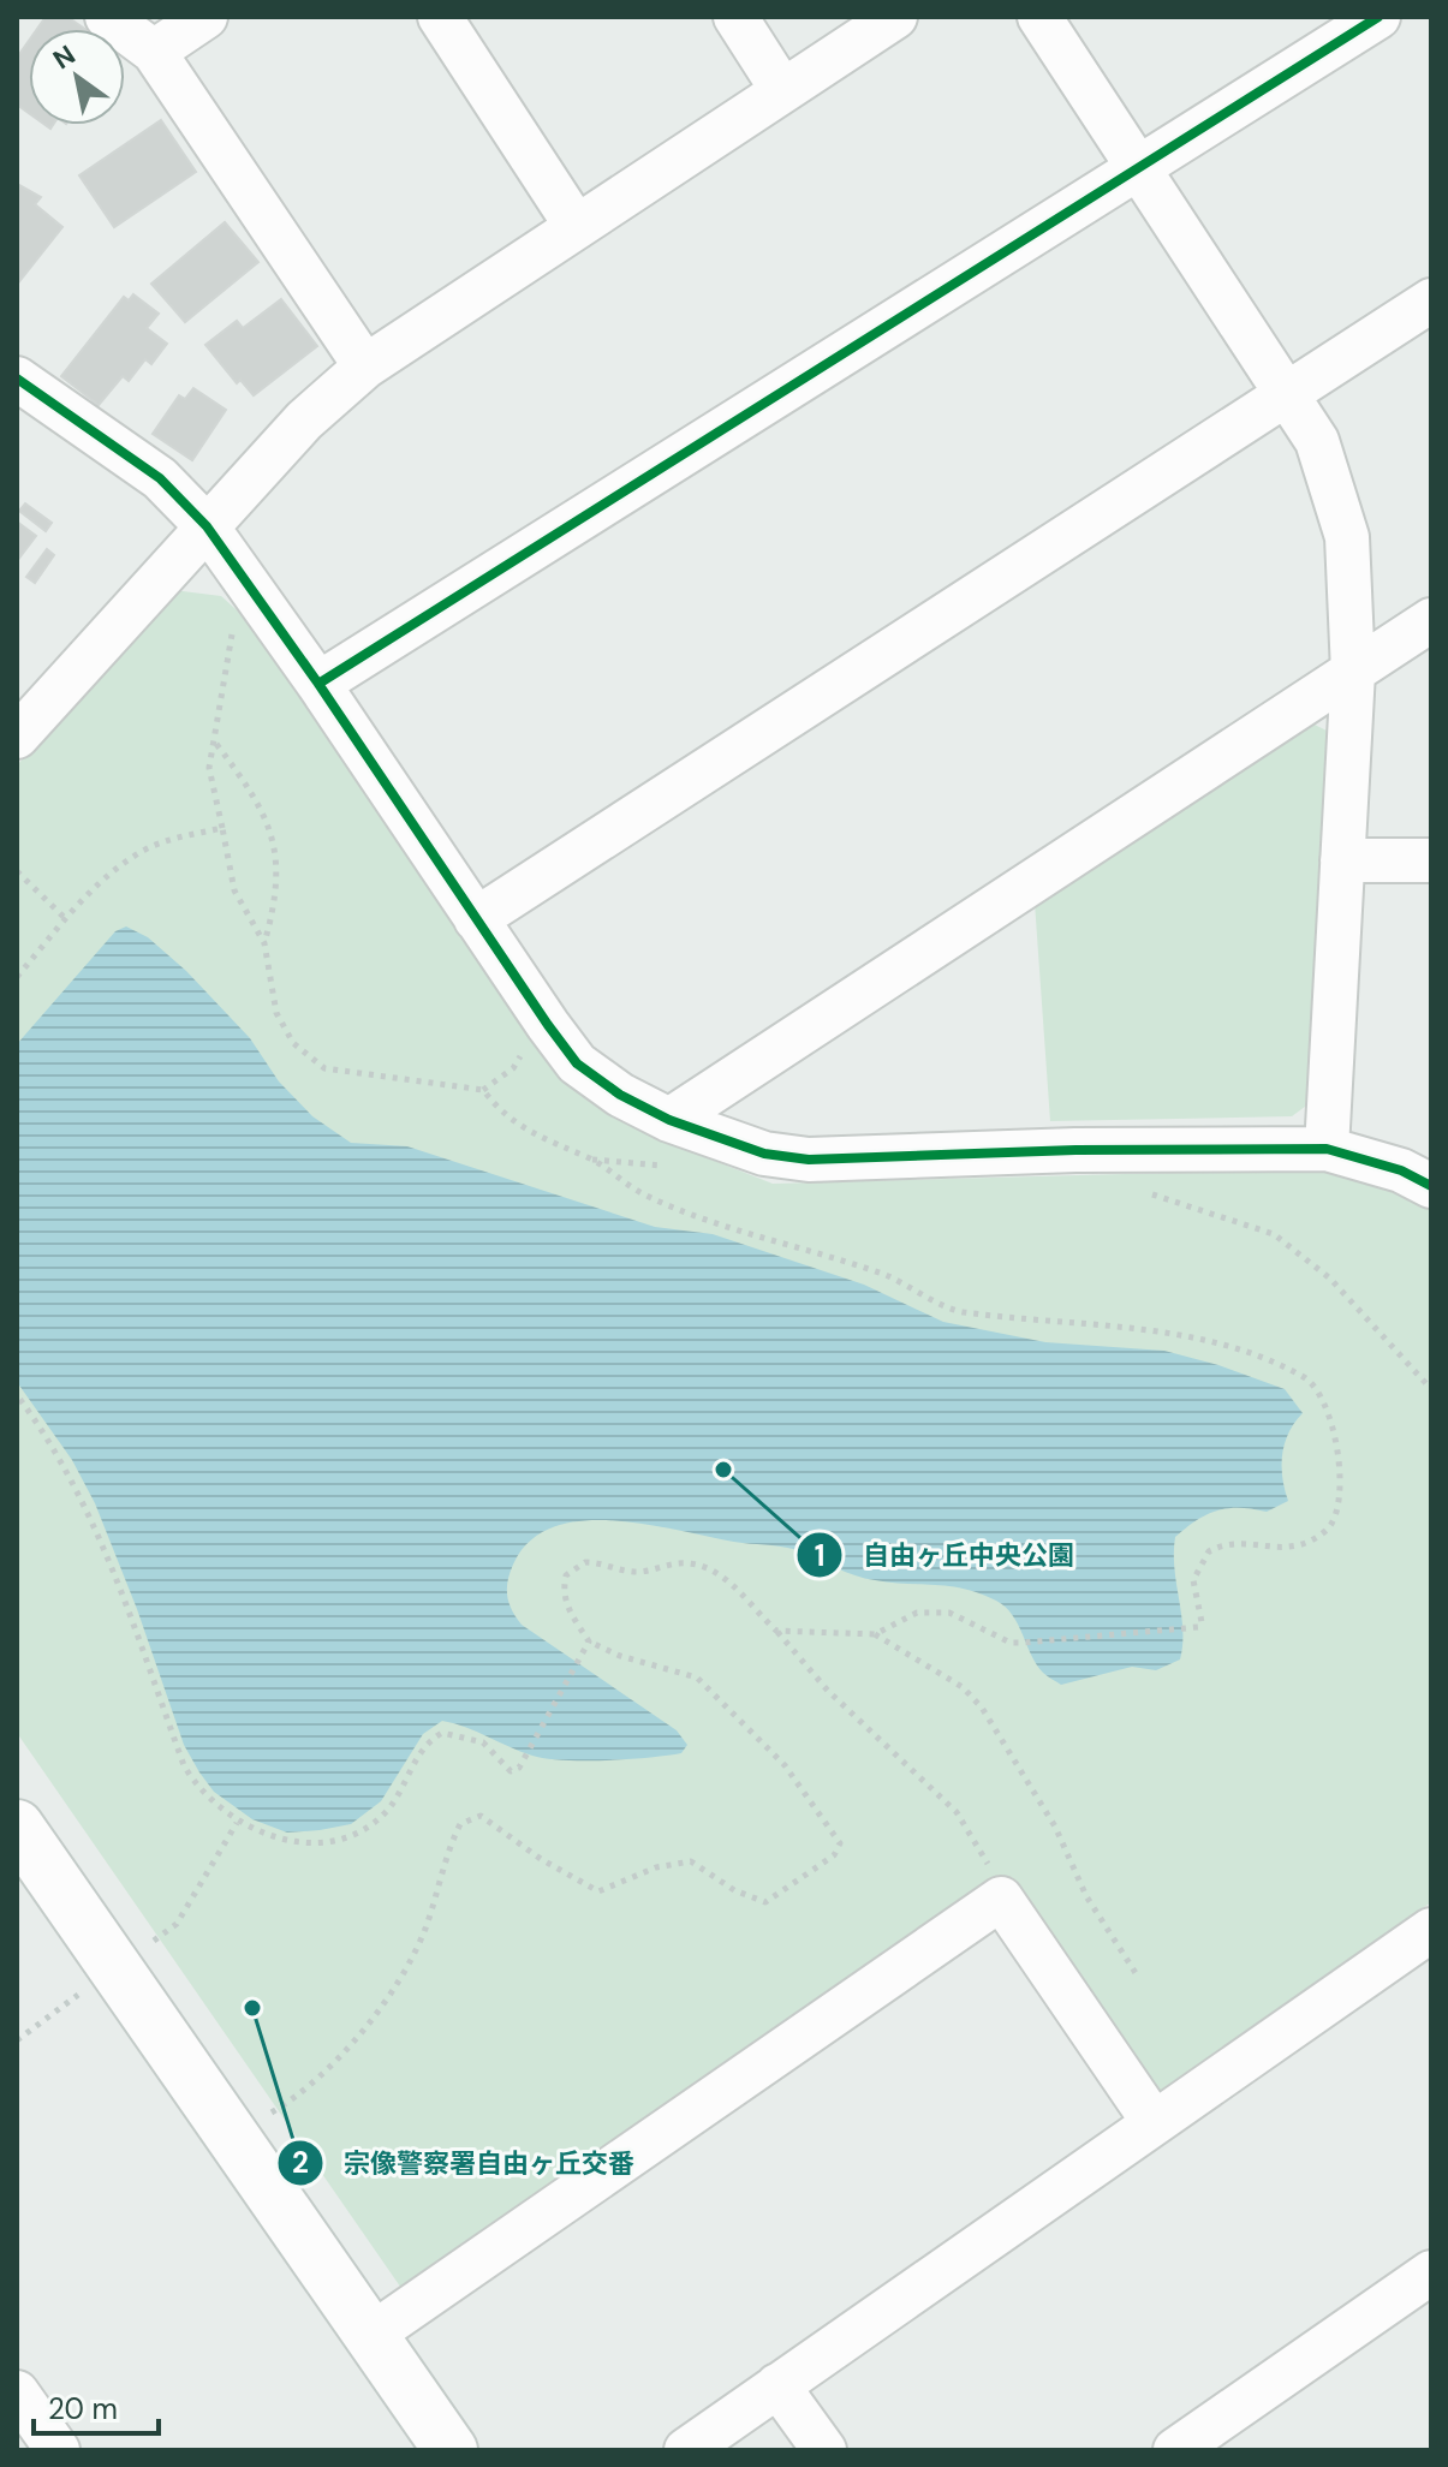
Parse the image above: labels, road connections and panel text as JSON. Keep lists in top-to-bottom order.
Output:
{
  "places": ["自由ヶ丘中央公園", "宗像警察署自由ヶ丘交番"],
  "scale_bar": "20 m",
  "north": "top left"
}
